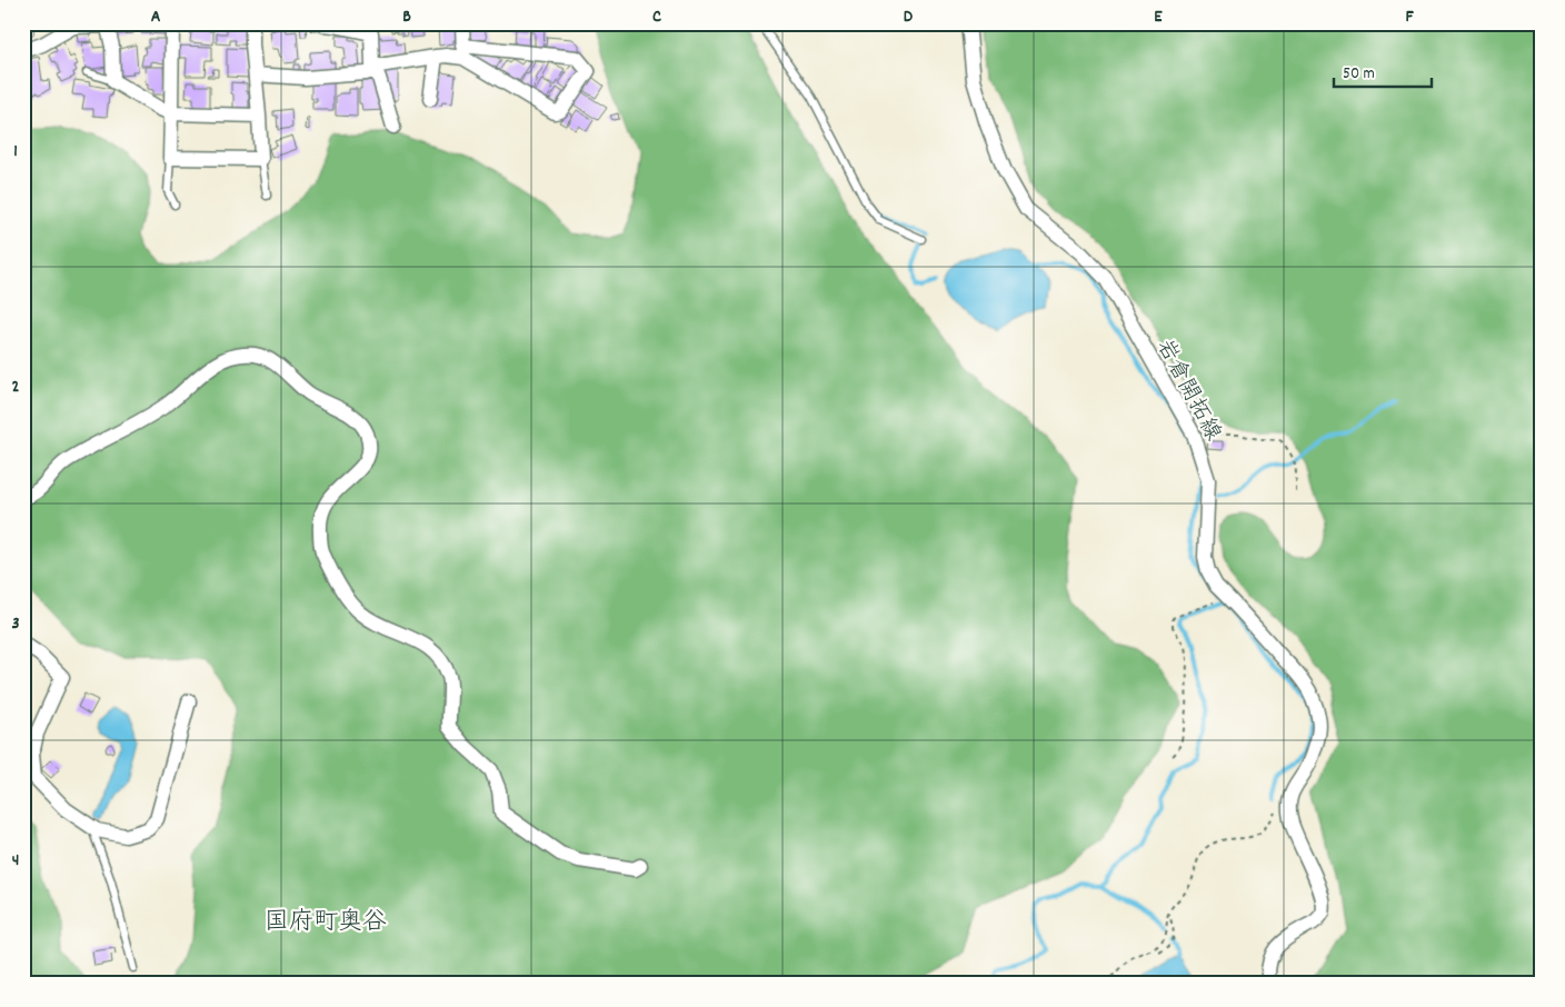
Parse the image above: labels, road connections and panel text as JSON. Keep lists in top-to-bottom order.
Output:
{
  "streets": {
    "street": ["岩倉開拓線"]
  },
  "districts": ["国府町奥谷"],
  "scale_bar": "50 m",
  "grid": {
    "columns": [
      "A",
      "B",
      "C",
      "D",
      "E",
      "F"
    ],
    "rows": [
      "1",
      "2",
      "3",
      "4"
    ]
  }
}
